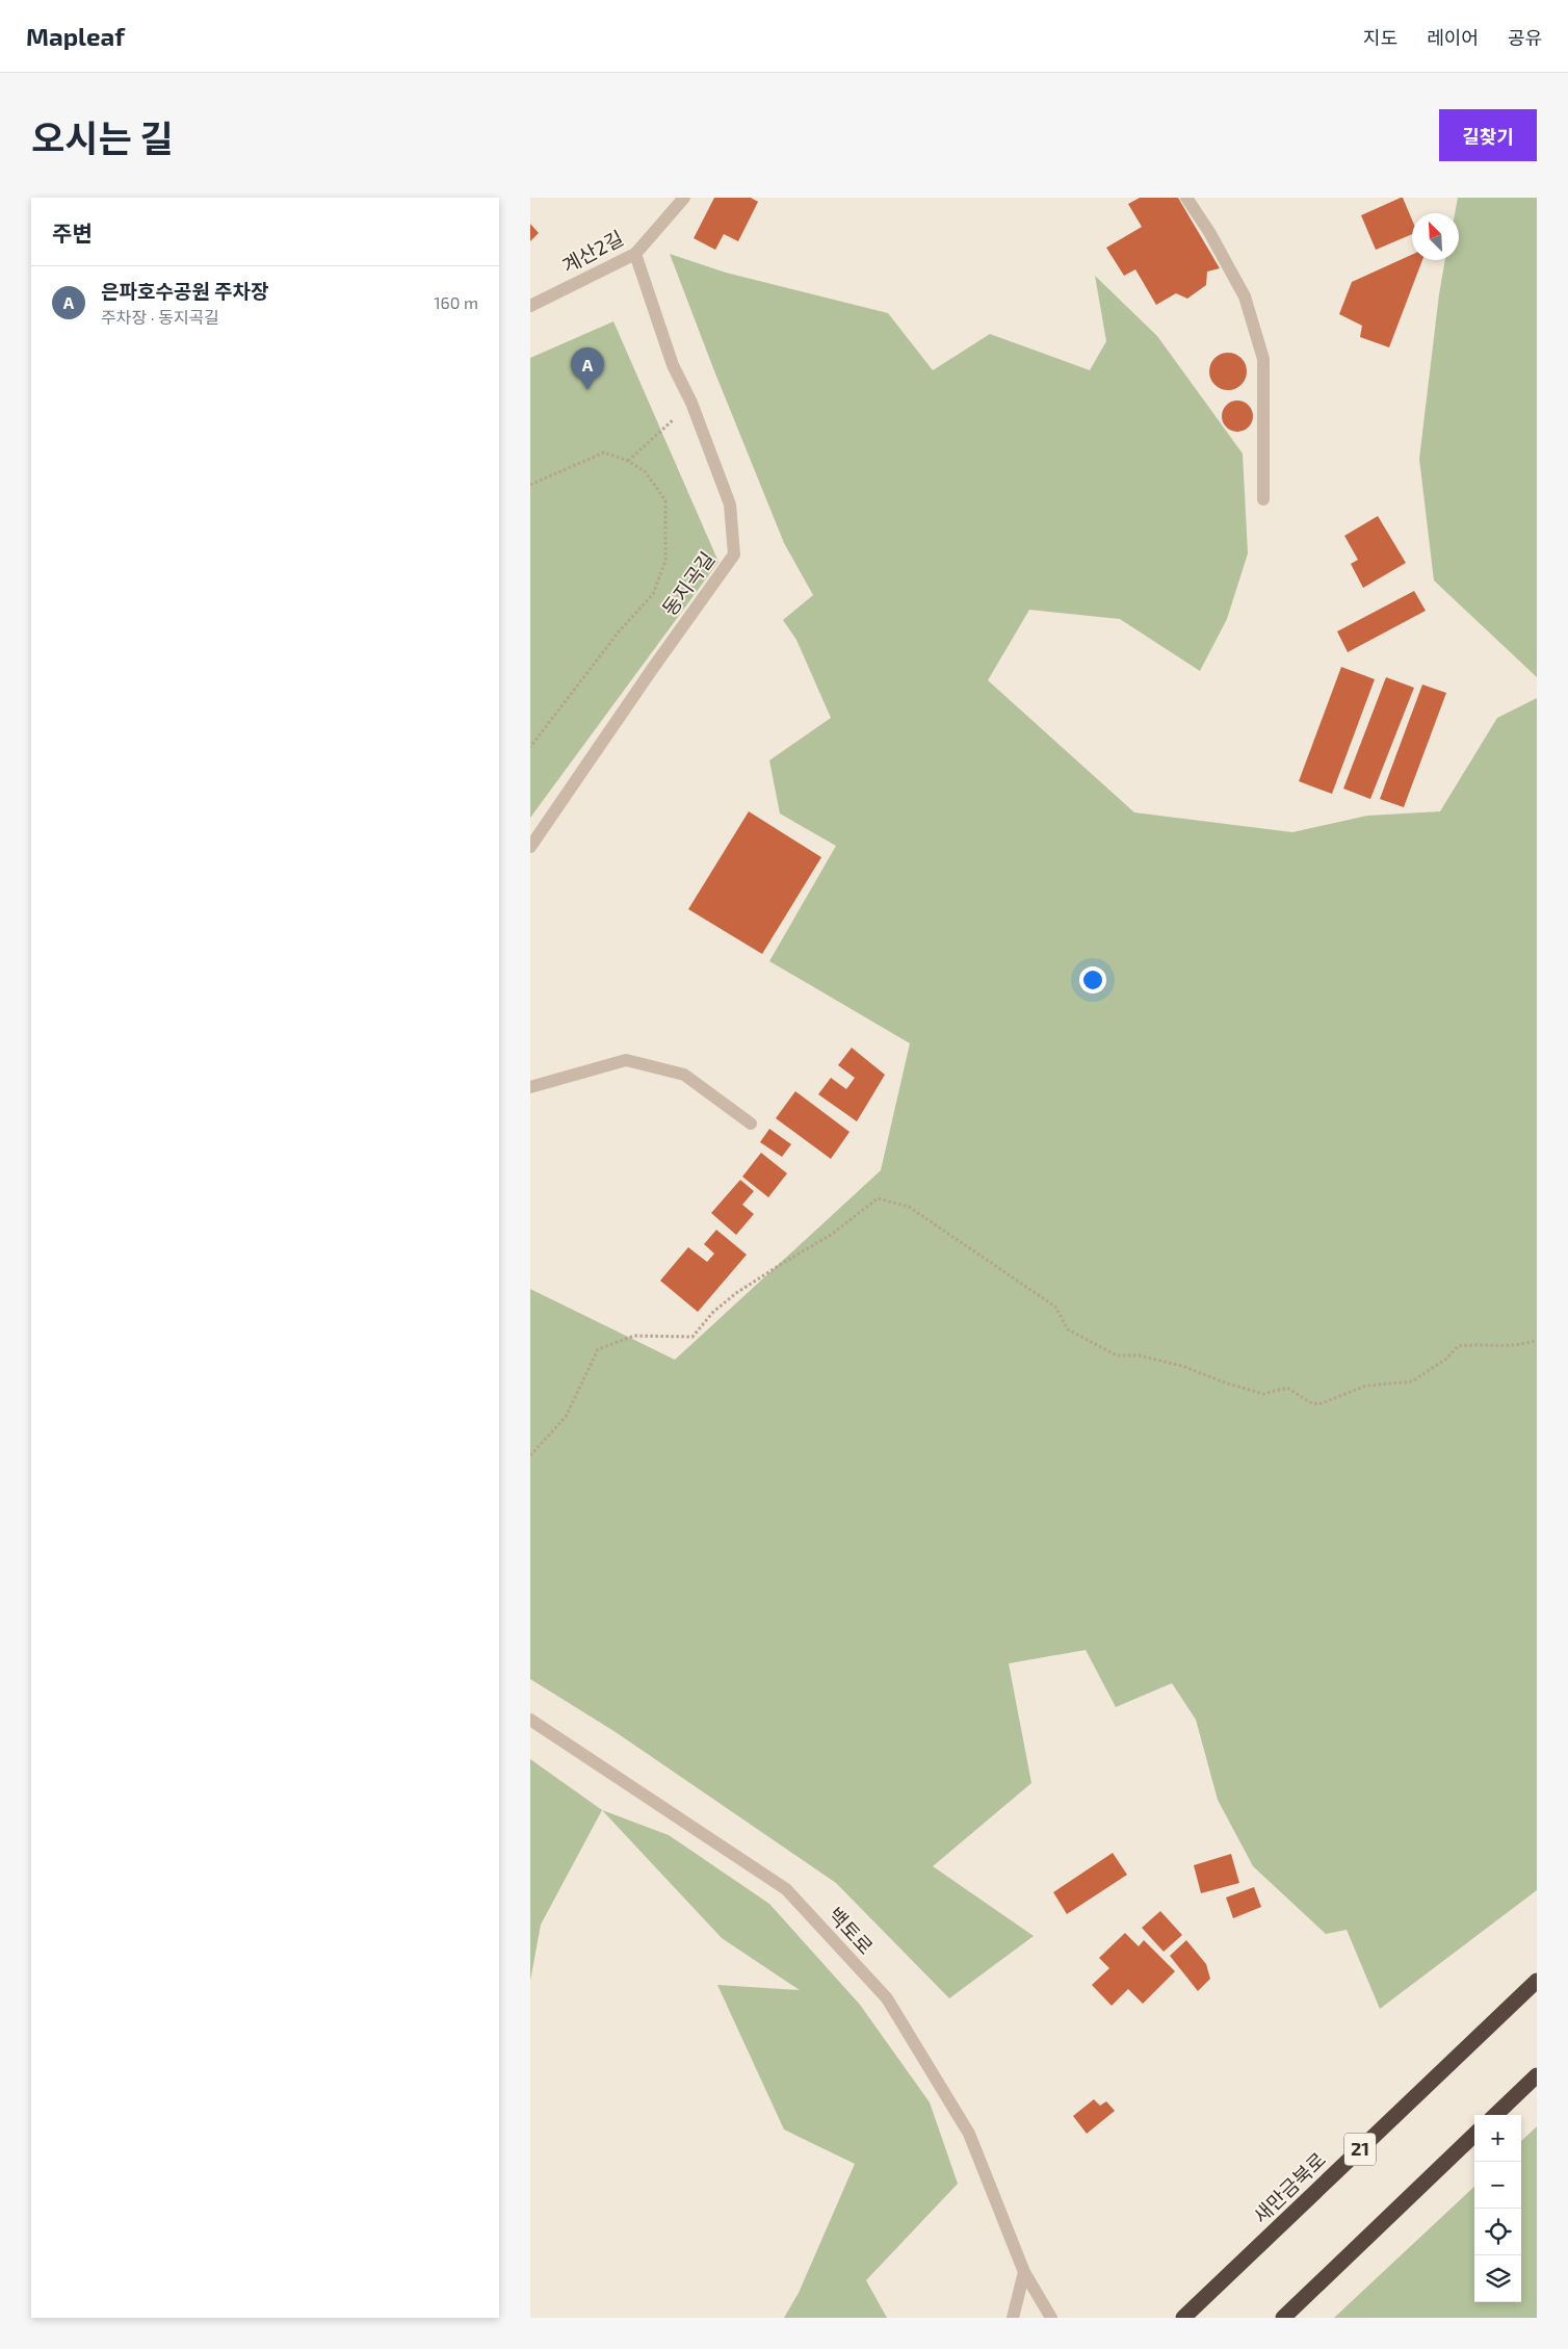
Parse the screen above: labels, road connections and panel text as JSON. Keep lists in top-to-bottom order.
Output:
{
  "streets": {
    "highway": ["21", "새만금북로"],
    "street": ["계산2길", "동지곡길", "백토로"]
  },
  "crossings": [
    ["계산2길", "동지곡길"]
  ],
  "north": "top left",
  "page": {
    "header": "Mapleaf",
    "nav": ["지도", "레이어", "공유"],
    "title": "오시는 길",
    "buttons": "길찾기",
    "heading": "주변",
    "list": [
      {
        "mark": "A",
        "name": "은파호수공원 주차장",
        "note": "주차장 · 동지곡길",
        "value": "160 m"
      }
    ],
    "pins": "A",
    "map_buttons": ["+", "−"]
  }
}
